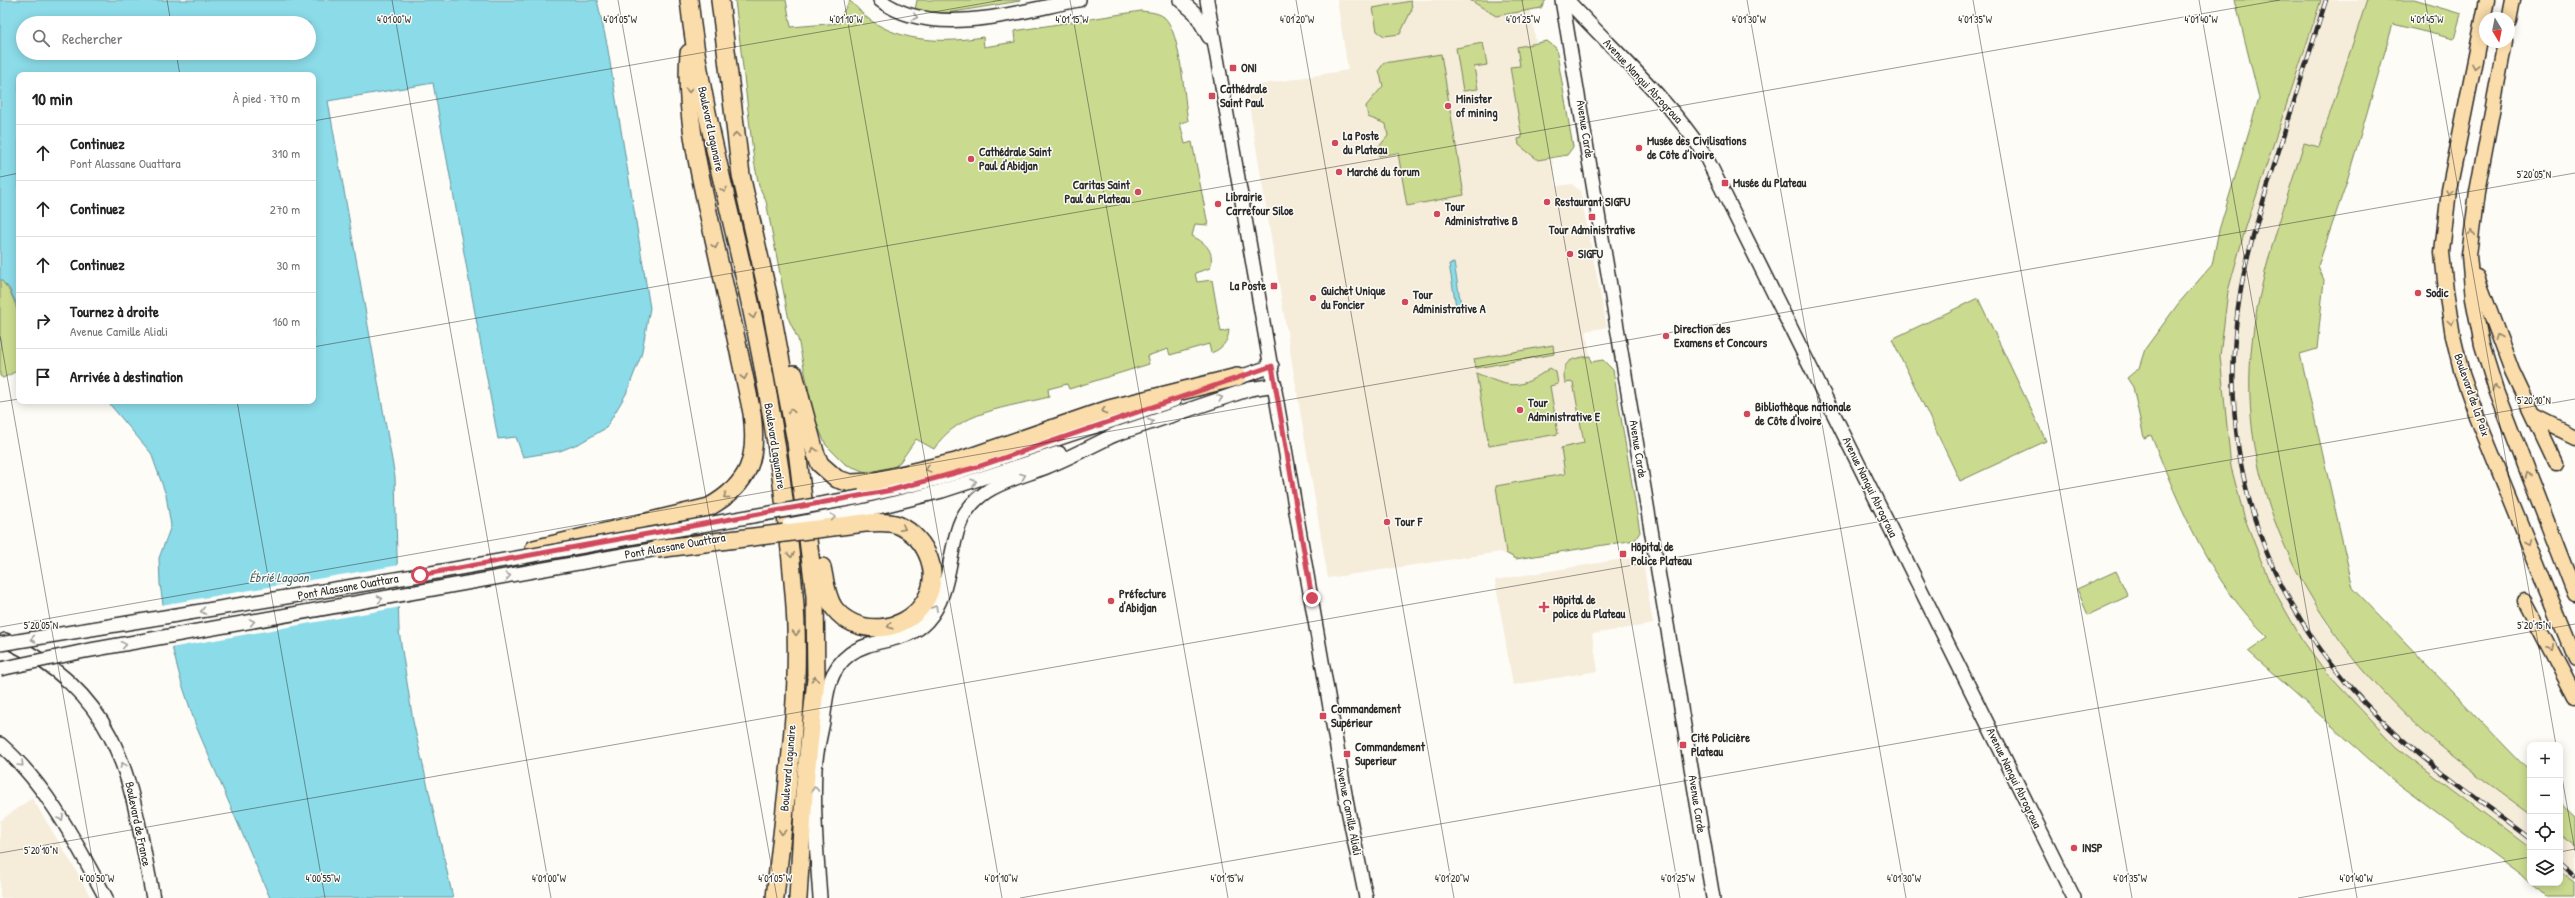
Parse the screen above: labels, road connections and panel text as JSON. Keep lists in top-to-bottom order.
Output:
{
  "streets": {
    "highway": ["Boulevard Lagunaire"],
    "main road": [
      "Avenue Nangui Abrogroua",
      "Avenue Carde",
      "Boulevard de la Paix",
      "Pont Alassane Ouattara",
      "Avenue Camille Aliali",
      "Boulevard de France"
    ]
  },
  "crossings": [
    ["Pont Alassane Ouattara", "Avenue Camille Aliali"]
  ],
  "water": ["Ébrié Lagoon"],
  "places": {
    "transit": [
      "ONI",
      "Cathédrale Saint Paul",
      "Musée du Plateau",
      "Tour Administrative",
      "La Poste",
      "Hôpital de Police Plateau",
      "Commandement Supérieur",
      "Cité Policière Plateau",
      "Commandement Superieur"
    ],
    "other": [
      "Minister of mining",
      "La Poste du Plateau",
      "Musée des Civilisations de Côte d’Ivoire",
      "Cathédrale Saint Paul d'Abidjan",
      "Marché du forum",
      "Caritas Saint Paul du Plateau",
      "Restaurant SIGFU",
      "Librairie Carrefour Siloe",
      "Tour Administrative B",
      "SIGFU",
      "Sodic",
      "Guichet Unique du Foncier",
      "Tour Administrative A",
      "Direction des Examens et Concours",
      "Tour Administrative E",
      "Bibliothèque nationale de Côte d'Ivoire",
      "Tour F",
      "Préfecture d'Abidjan",
      "INSP"
    ],
    "health": ["Hôpital de police du Plateau"]
  },
  "north": "bottom",
  "page": {
    "search": "Rechercher",
    "heading": ["10 min", "À pied · 770 m"],
    "list": [
      ["Continuez", "Pont Alassane Ouattara", "310 m"],
      ["Continuez", "270 m"],
      ["Continuez", "30 m"],
      ["Tournez à droite", "Avenue Camille Aliali", "160 m"],
      "Arrivée à destination"
    ],
    "map_buttons": ["+", "−"]
  },
  "coordinates": [
    "4°01'25\"W",
    "4°01'40\"W",
    "4°01'00\"W",
    "4°01'05\"W",
    "4°01'10\"W",
    "4°01'15\"W",
    "4°01'20\"W",
    "4°01'30\"W",
    "4°01'35\"W",
    "4°01'45\"W",
    "5°20'05\"N",
    "5°20'10\"N",
    "5°20'15\"N",
    "4°00'50\"W",
    "4°00'55\"W"
  ]
}
